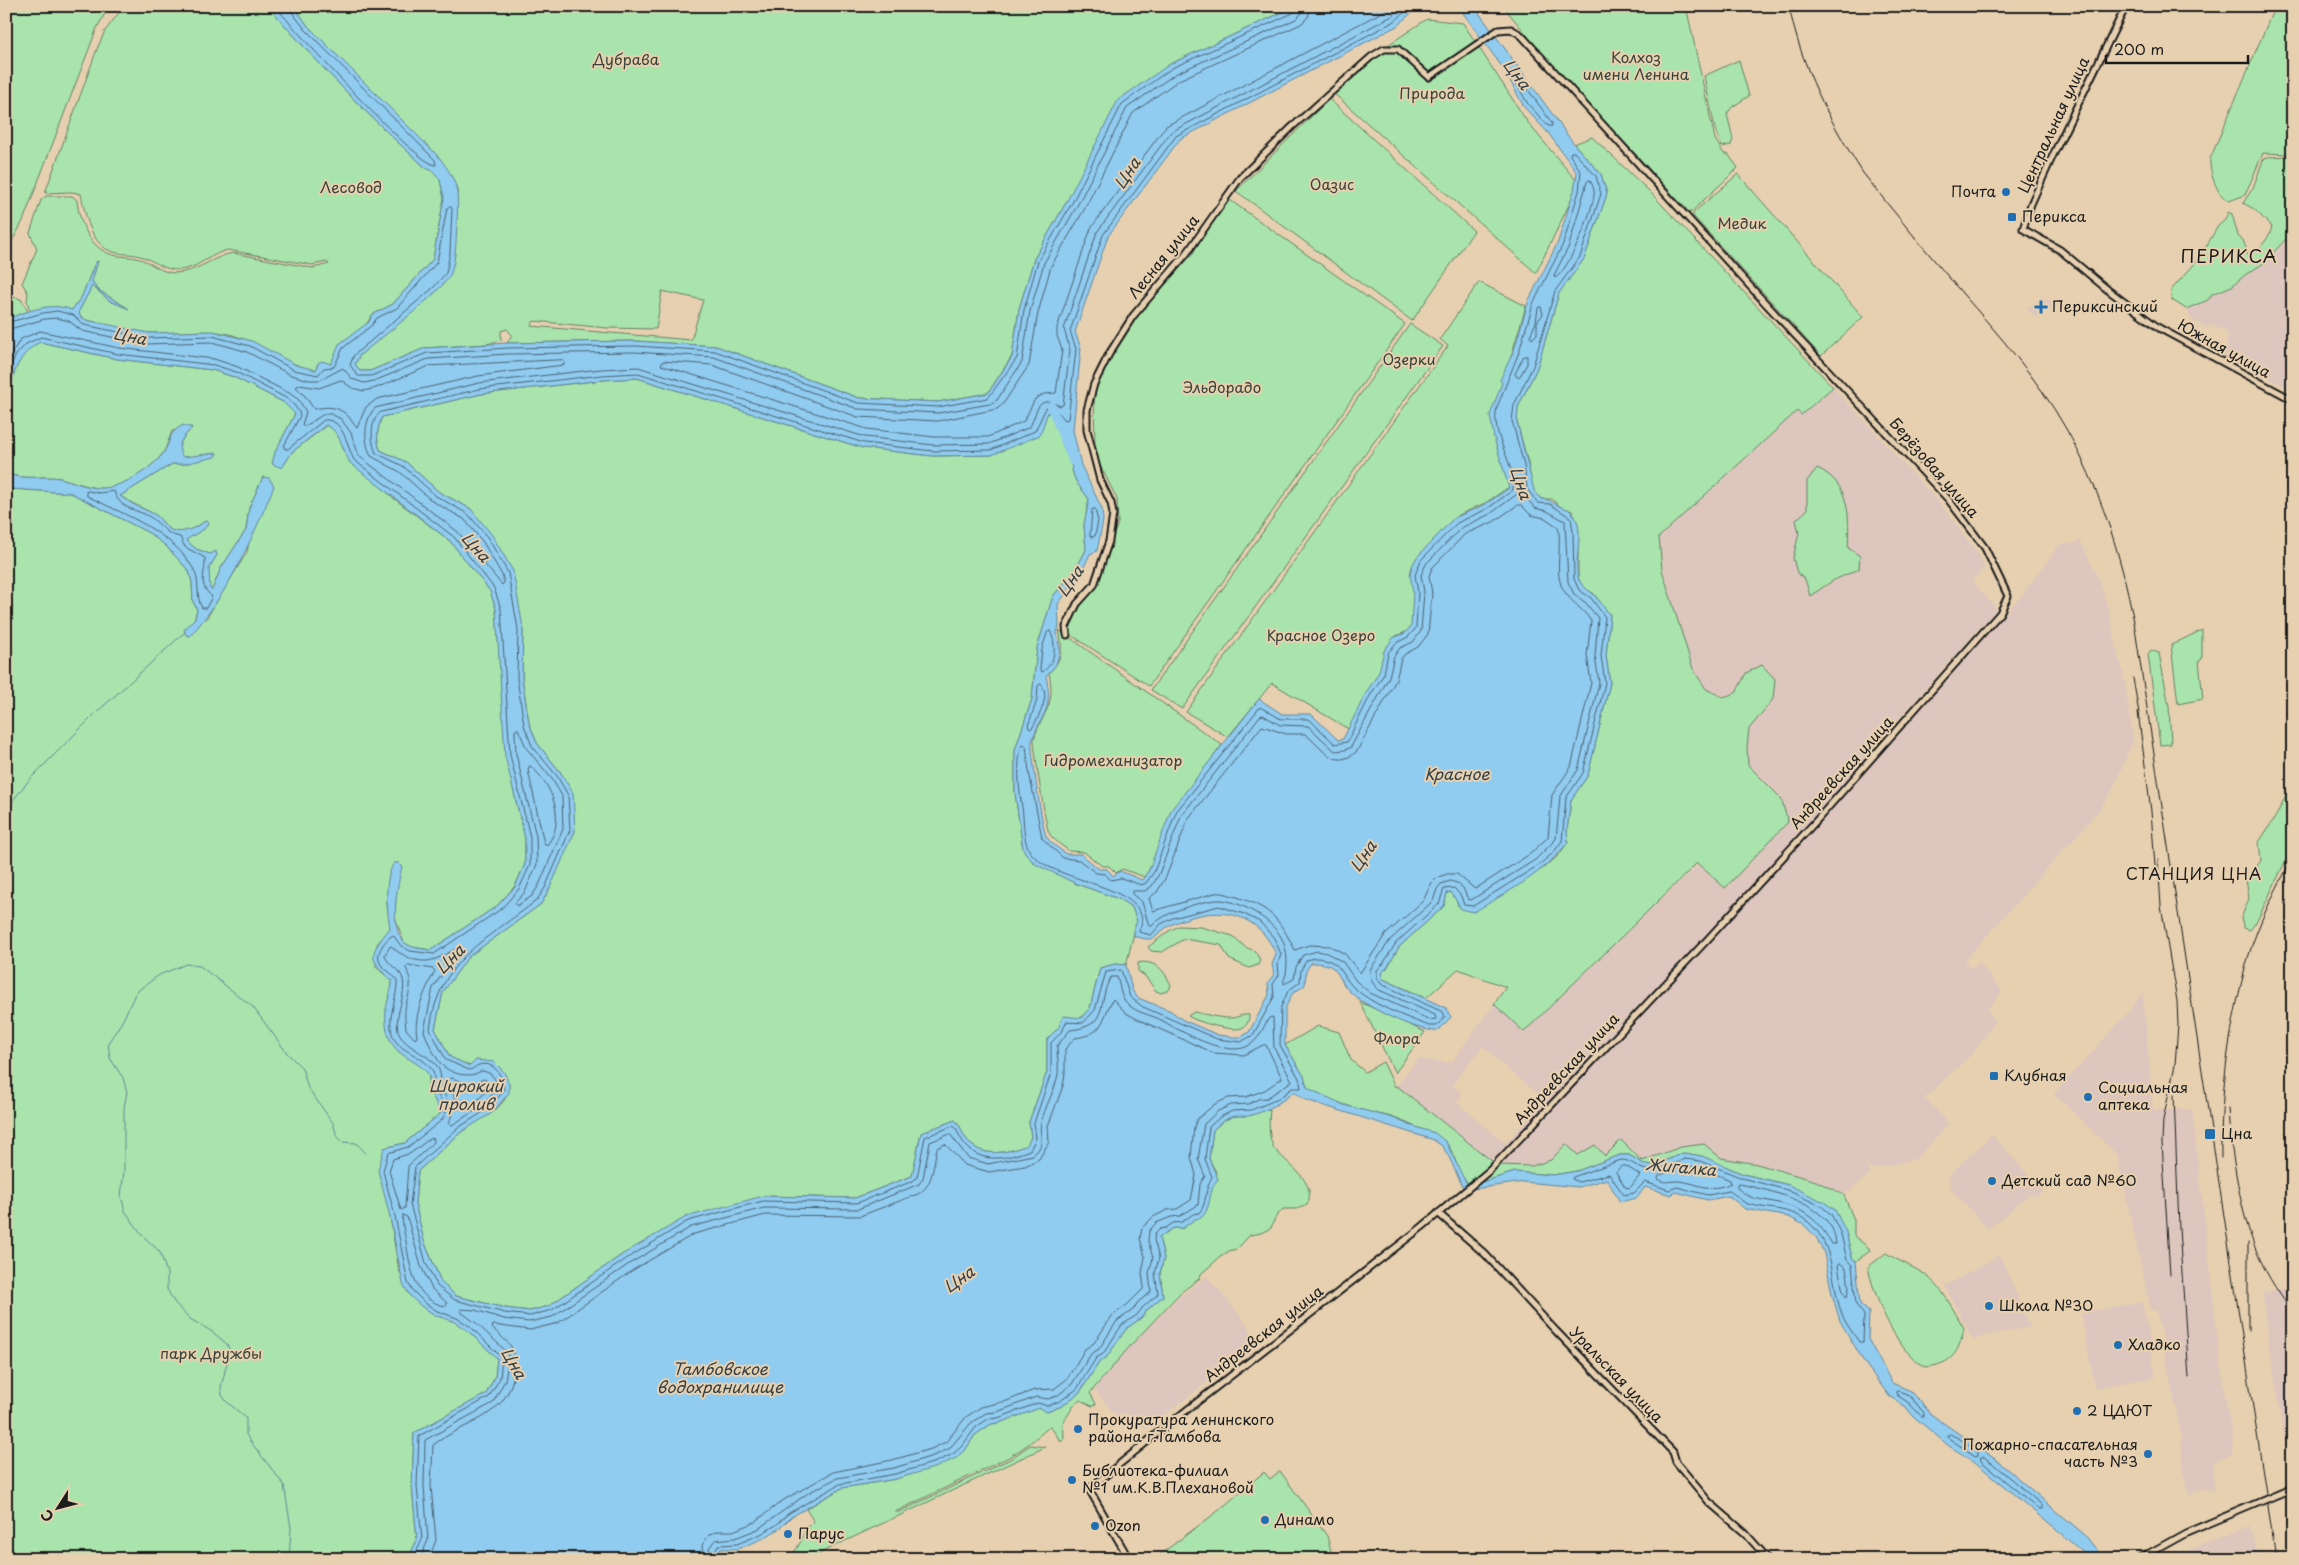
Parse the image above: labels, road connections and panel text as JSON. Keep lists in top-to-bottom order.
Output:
{
  "streets": {
    "street": [
      "Центральная улица",
      "Лесная улица",
      "Южная улица",
      "Берёзовая улица",
      "Андреевская улица",
      "Уральская улица"
    ]
  },
  "crossings": [
    ["Центральная улица", "Южная улица"],
    ["Лесная улица", "Берёзовая улица"],
    ["Берёзовая улица", "Андреевская улица"],
    ["Андреевская улица", "Уральская улица"]
  ],
  "districts": ["ПЕРИКСА", "СТАНЦИЯ ЦНА"],
  "water": [
    "Цна",
    "Красное",
    "Широкий пролив",
    "Жигалка",
    "Тамбовское водохранилище"
  ],
  "parks": [
    "Колхоз имени Ленина",
    "Дубрава",
    "Природа",
    "Оазис",
    "Лесовод",
    "Медик",
    "Озерки",
    "Эльдорадо",
    "Красное Озеро",
    "Гидромеханизатор",
    "Флора",
    "парк Дружбы"
  ],
  "places": {
    "other": [
      "Почта",
      "Социальная аптека",
      "Детский сад №60",
      "Школа №30",
      "Хладко",
      "2 ЦДЮТ",
      "Прокуратура ленинского района г.Тамбова",
      "Пожарно-спасательная часть №3",
      "Библиотека-филиал №1 им.К.В.Плехановой",
      "Динамо",
      "Ozon",
      "Парус"
    ],
    "transit": ["Перикса", "Клубная", "Цна"],
    "health": ["Периксинский"]
  },
  "scale_bar": "200 m",
  "north": "bottom left"
}
